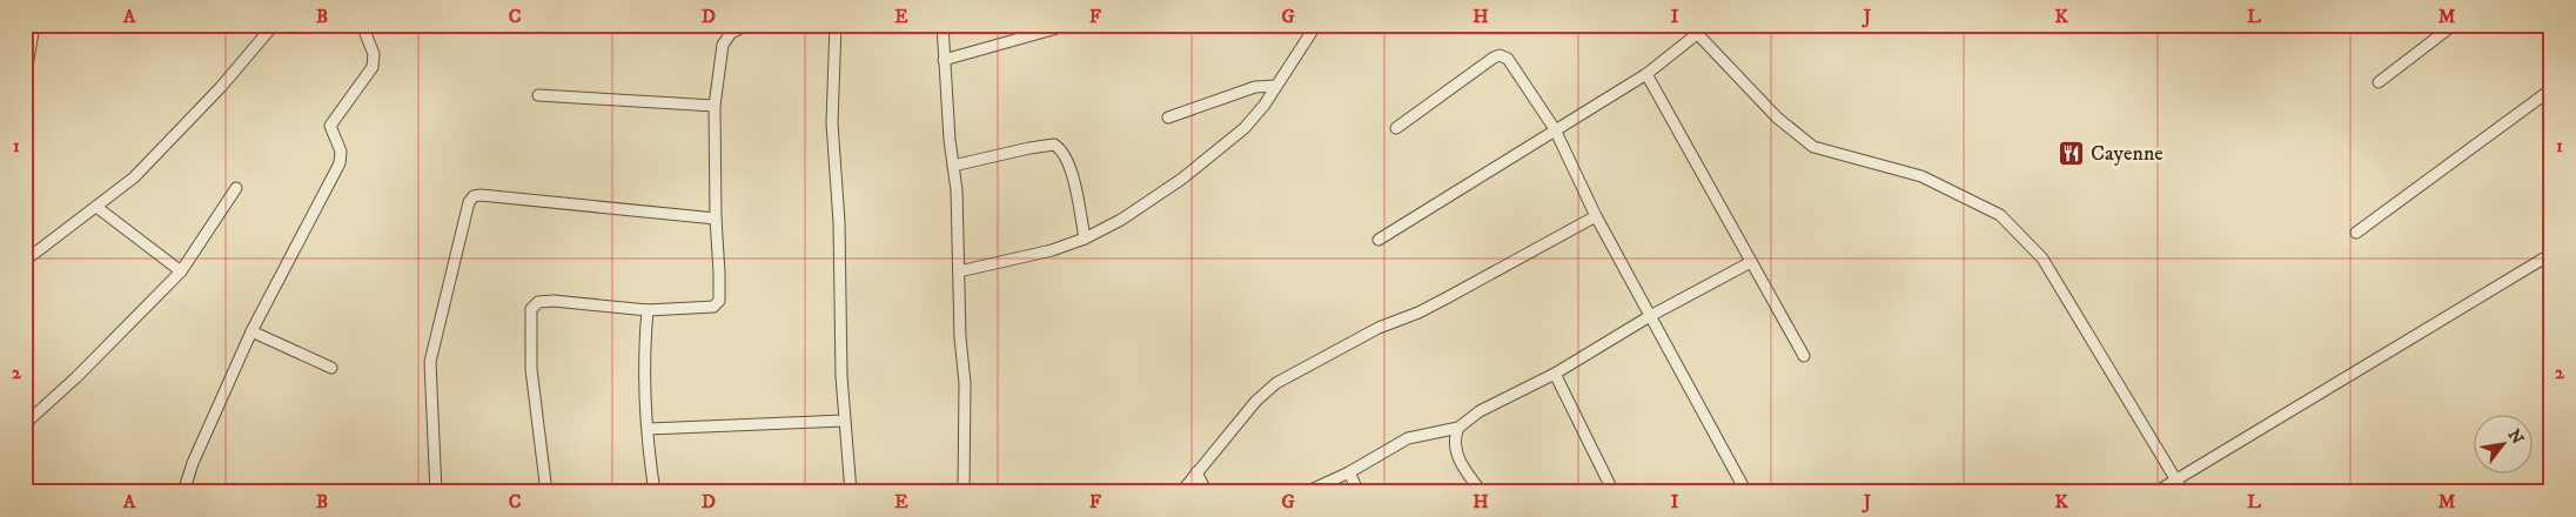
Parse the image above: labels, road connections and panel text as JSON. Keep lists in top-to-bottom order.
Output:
{
  "places": {
    "restaurant": ["Cayenne"]
  },
  "north": "top right",
  "grid": {
    "columns": [
      "A",
      "B",
      "C",
      "D",
      "E",
      "F",
      "G",
      "H",
      "I",
      "J",
      "K",
      "L",
      "M"
    ],
    "rows": ["1", "2"]
  }
}
